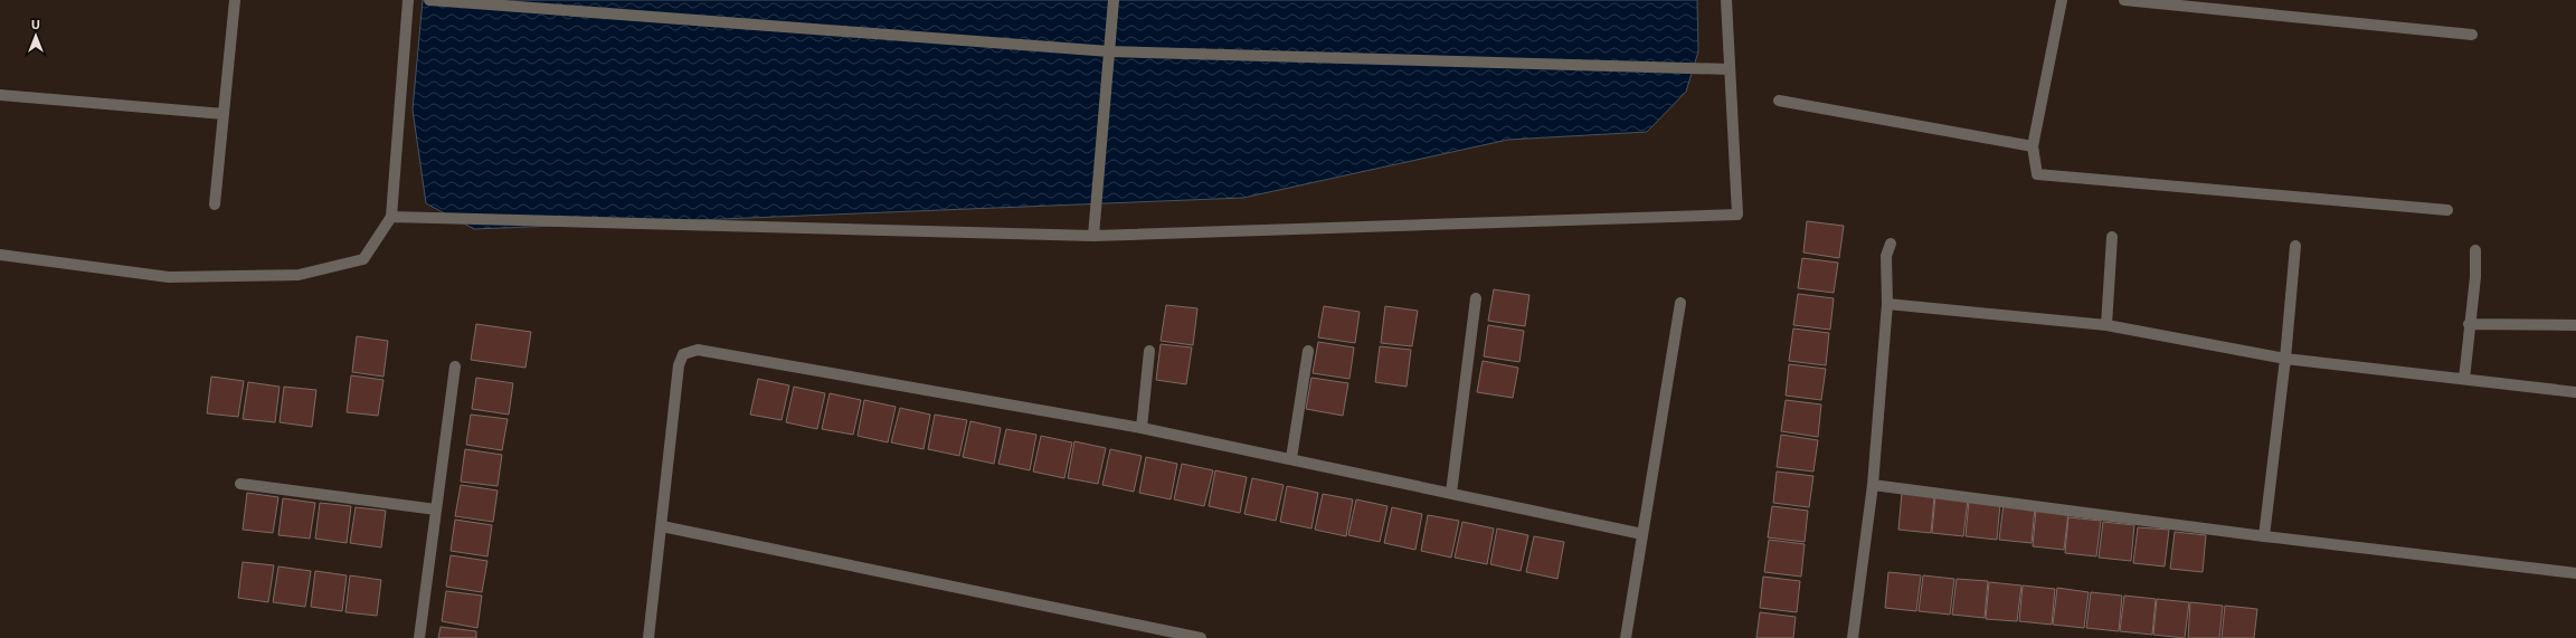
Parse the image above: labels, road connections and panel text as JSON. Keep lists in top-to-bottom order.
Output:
{
  "north": "top"
}
